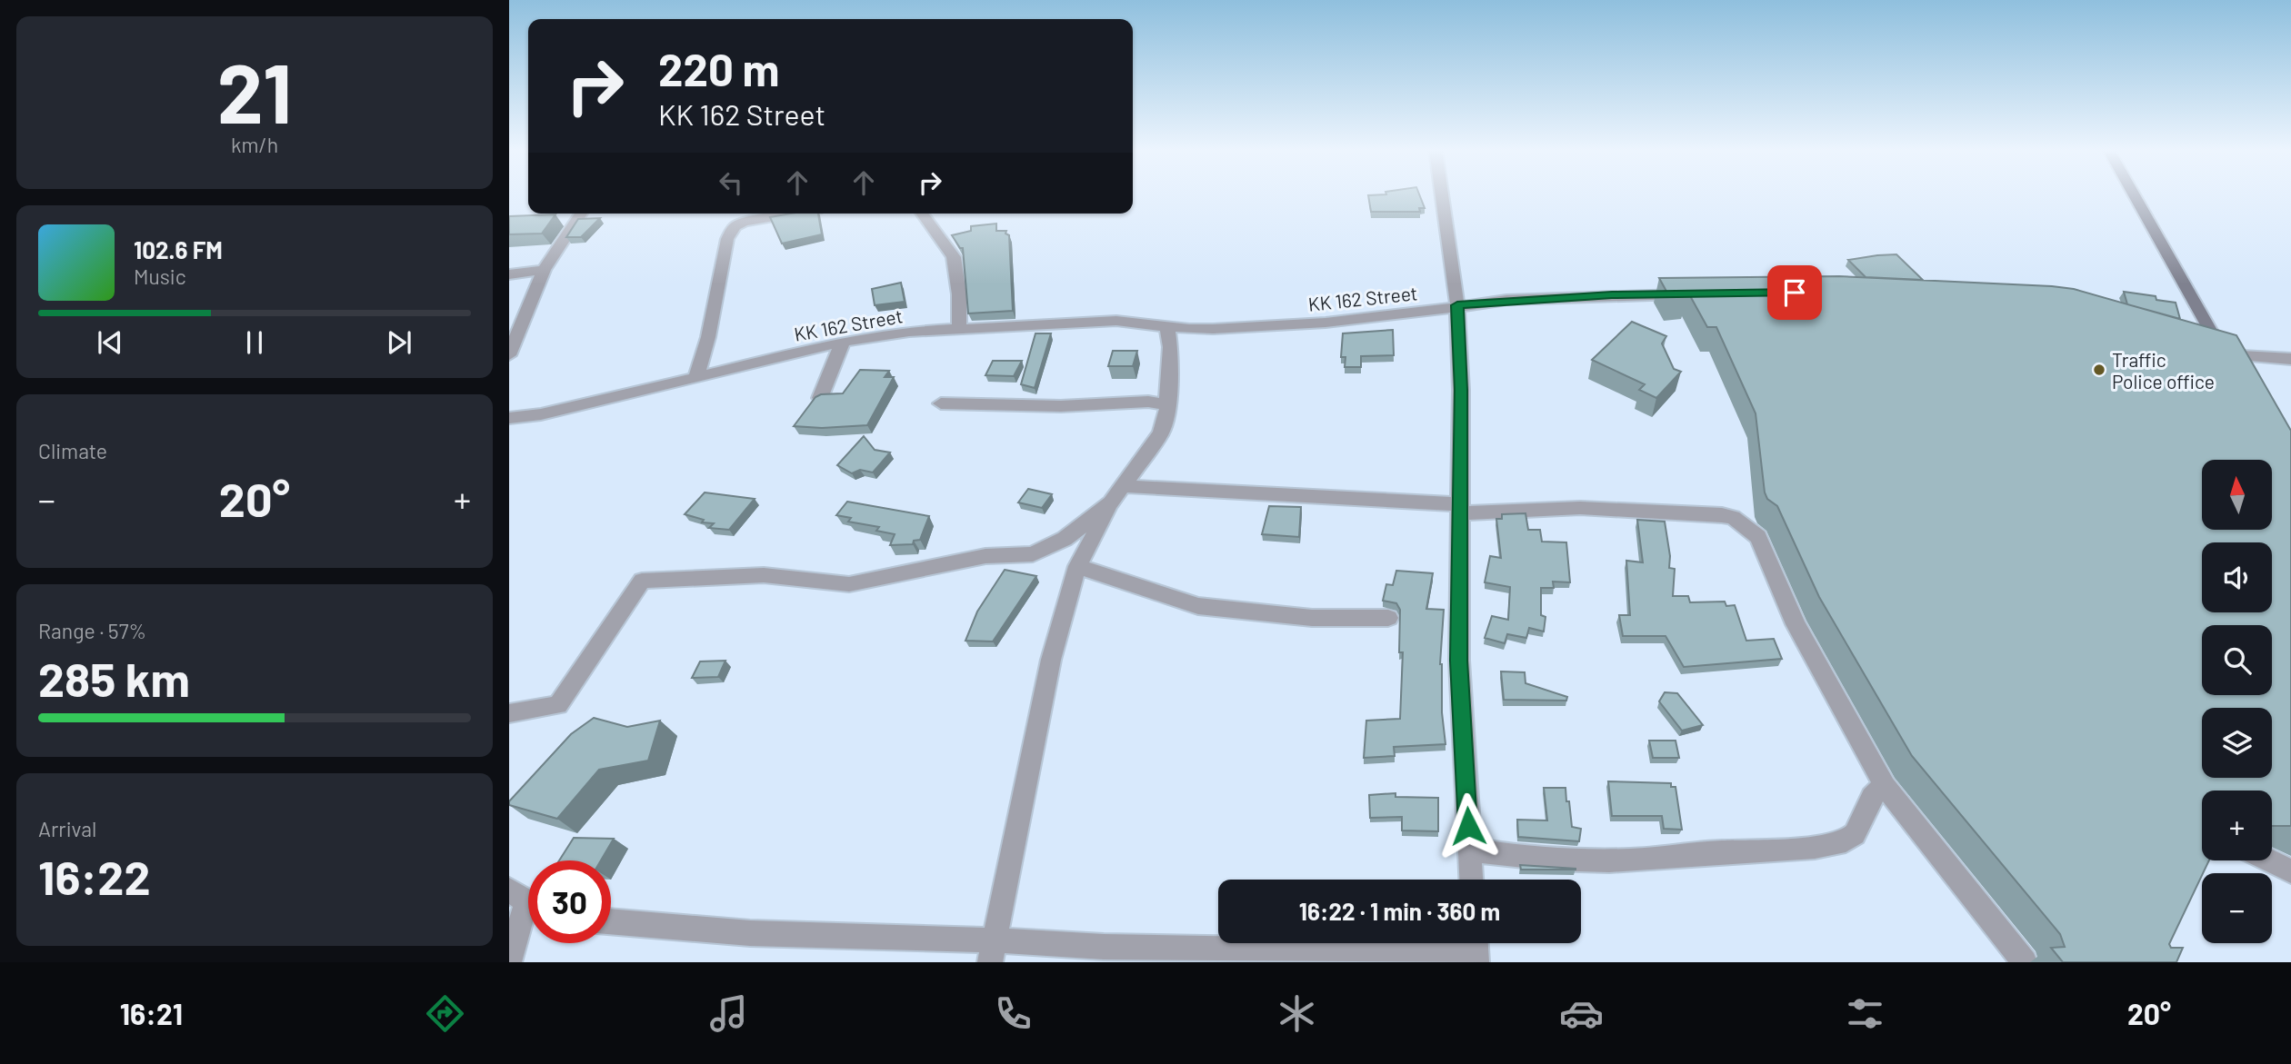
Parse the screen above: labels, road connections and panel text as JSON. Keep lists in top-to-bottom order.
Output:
{
  "streets": {
    "street": ["KK 162 Street"]
  },
  "places": ["Traffic Police office"],
  "north": "top",
  "page": {
    "tile": [
      ["21", "km/h"],
      "Climate",
      ["Range · 57%", "285 km"],
      ["Arrival", "16:22"]
    ],
    "turn": ["220 m", "KK 162 Street"],
    "song": ["102.6 FM", "Music"],
    "map_buttons": ["+", "−"],
    "heat": ["−", "20°", "+"],
    "limit": "30",
    "trip": "16:22 · 1 min · 360 m",
    "tabs": ["16:21", "20°"]
  }
}
